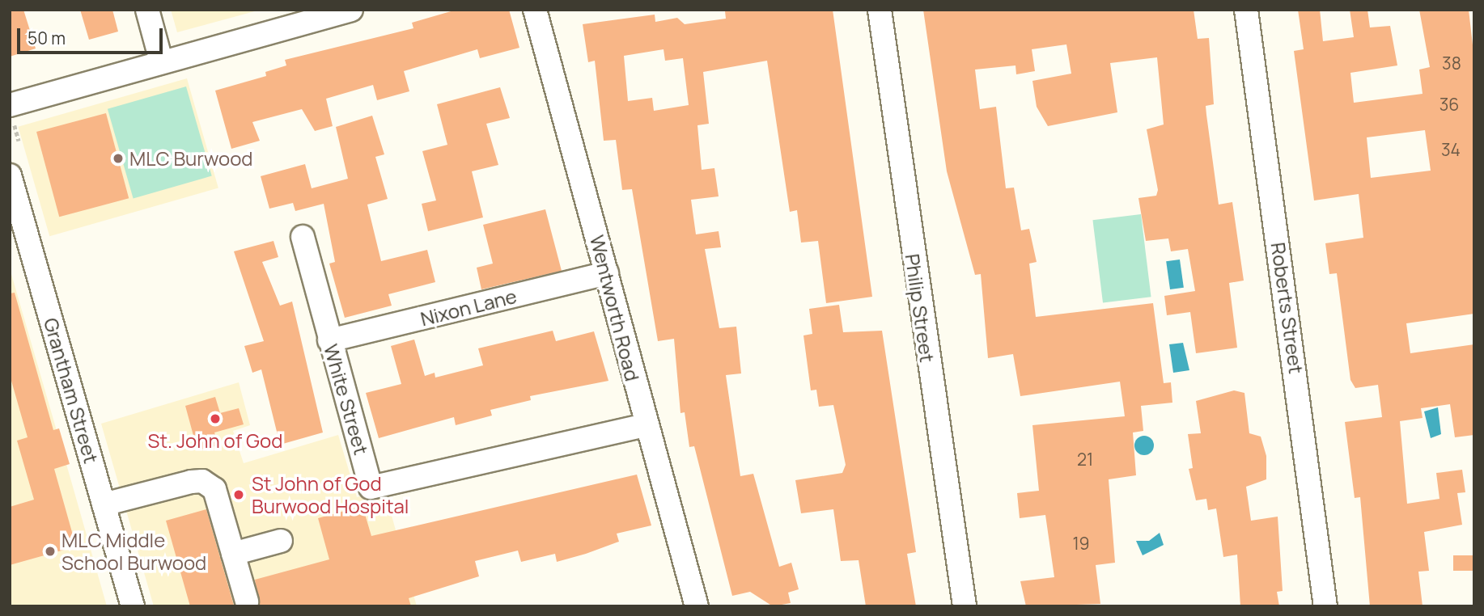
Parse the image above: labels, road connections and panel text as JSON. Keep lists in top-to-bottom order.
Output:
{
  "streets": {
    "street": [
      "Nixon Lane",
      "Wentworth Road",
      "Philip Street",
      "Roberts Street",
      "Grantham Street",
      "White Street"
    ]
  },
  "crossings": [
    ["Nixon Lane", "Wentworth Road"],
    ["Nixon Lane", "White Street"],
    ["Wentworth Road", "White Street"]
  ],
  "places": [
    "MLC Burwood",
    "St. John of God",
    "St John of God Burwood Hospital",
    "MLC Middle School Burwood"
  ],
  "house_numbers": [
    "38",
    "36",
    "34",
    "21",
    "19"
  ],
  "scale_bar": "50 m"
}
